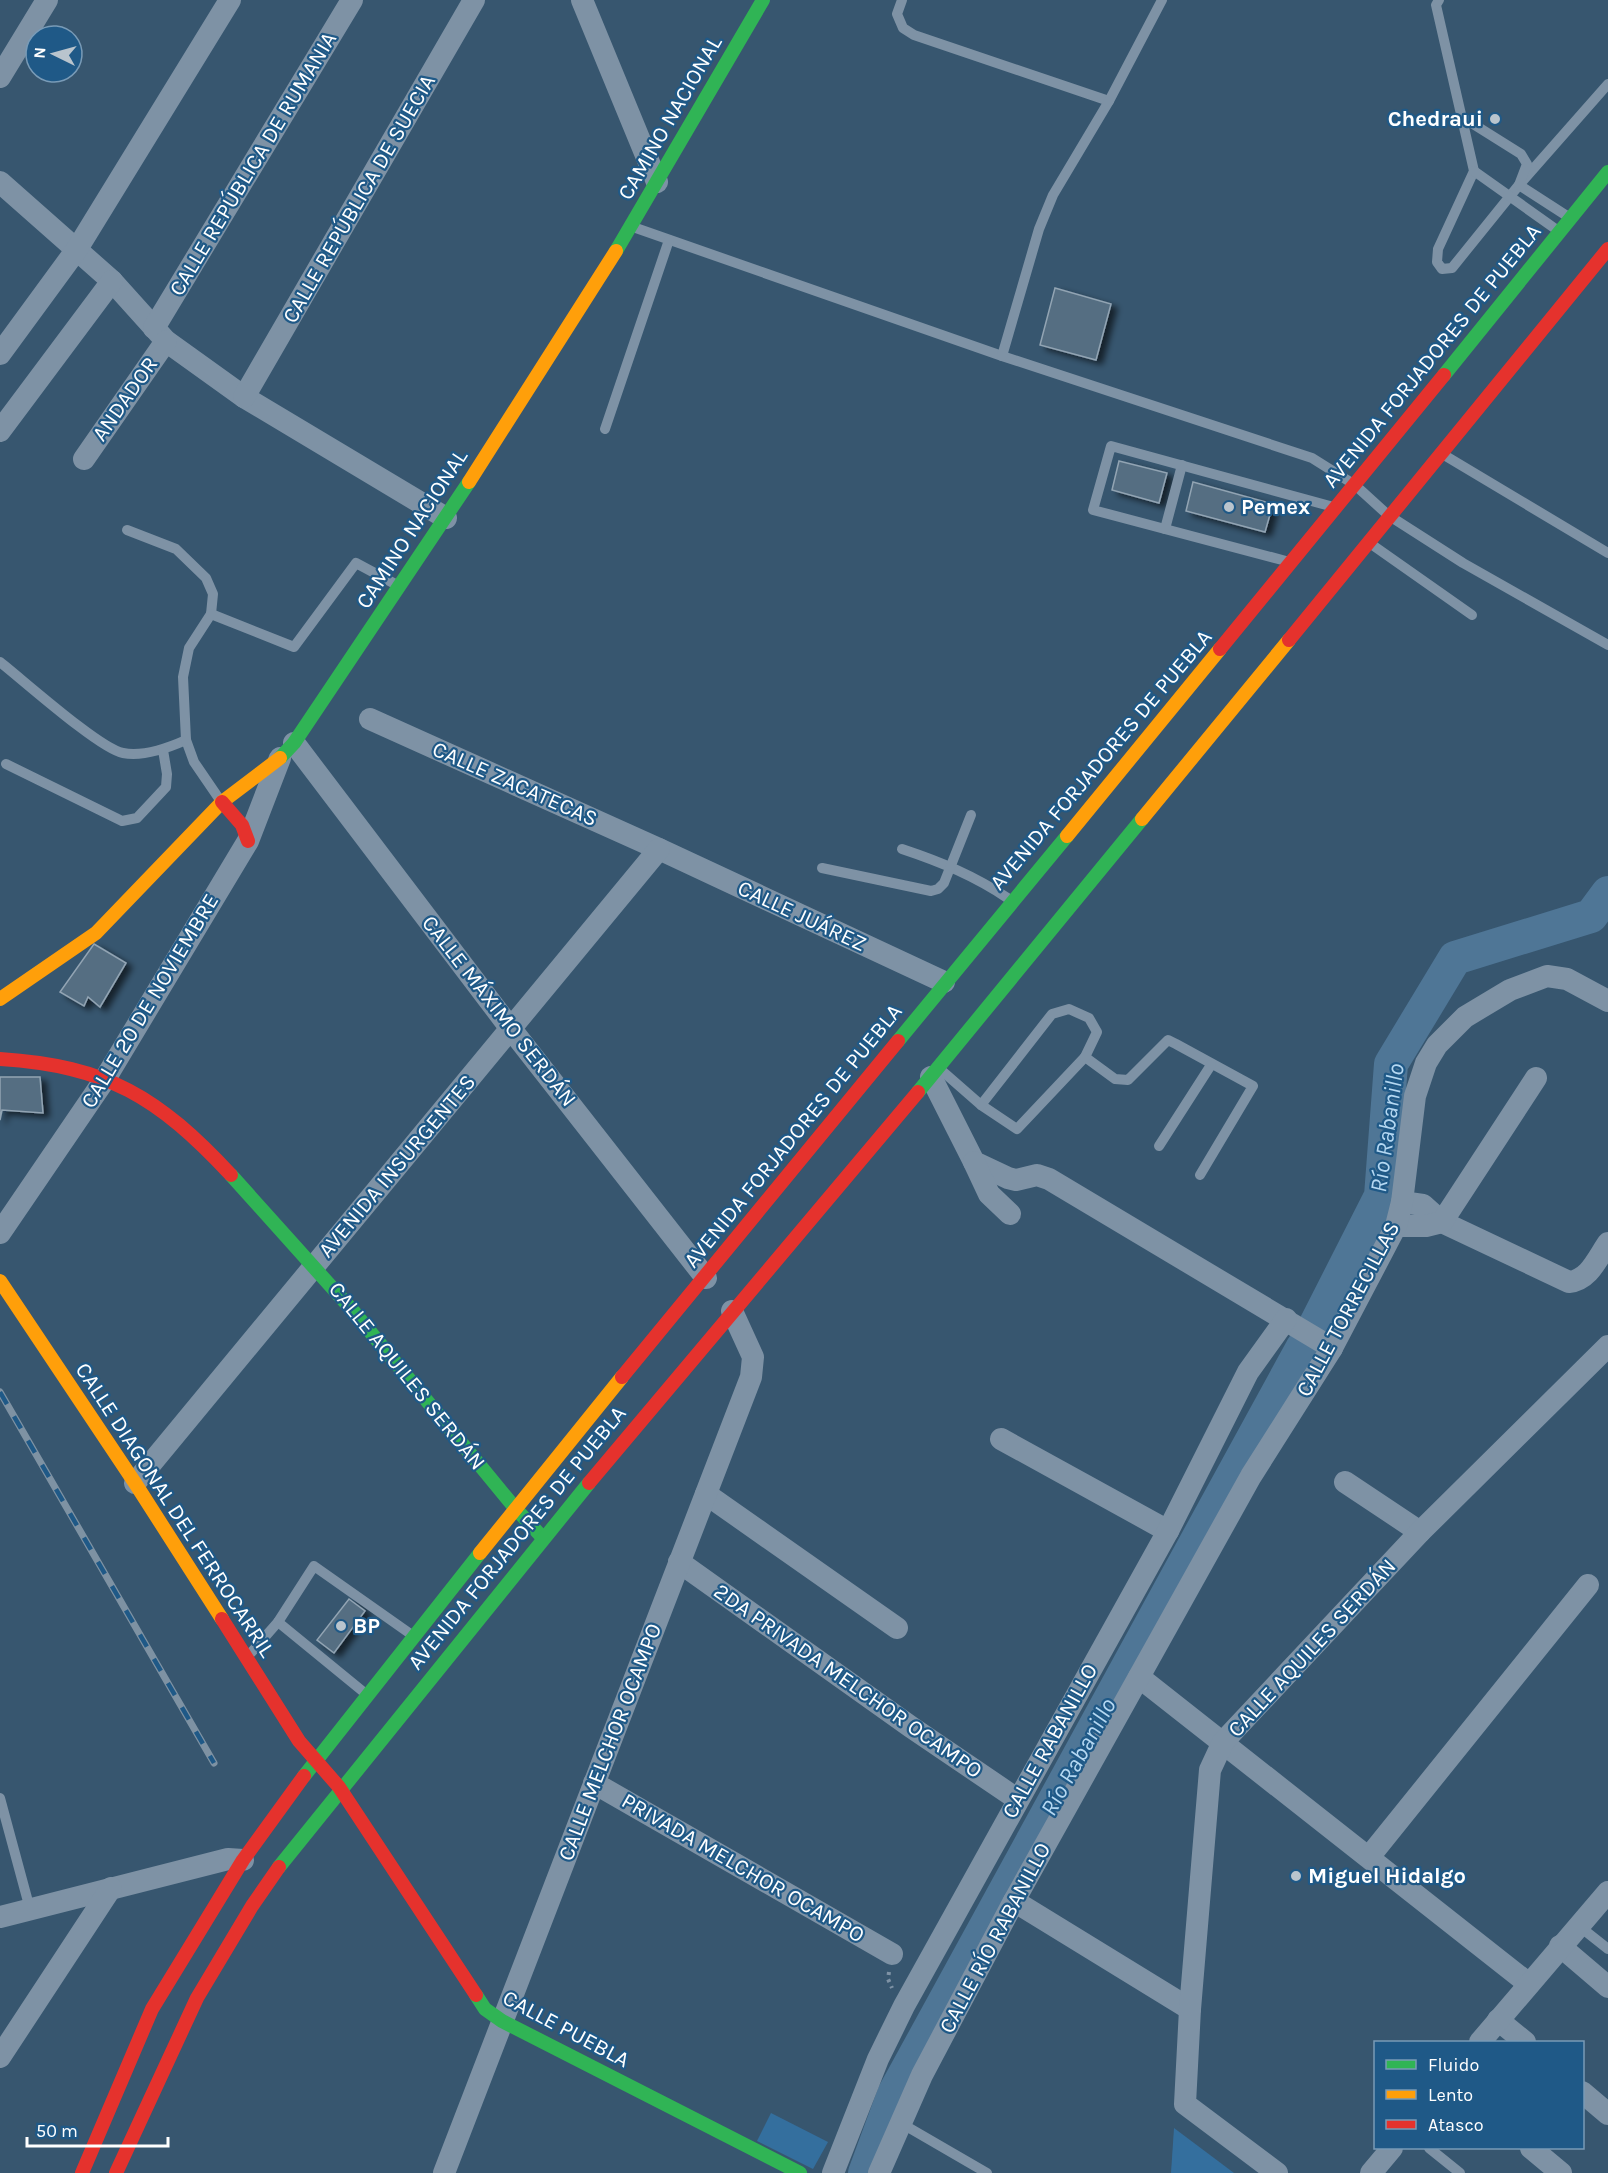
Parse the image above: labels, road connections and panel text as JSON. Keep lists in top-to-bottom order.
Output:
{
  "streets": {
    "main road": [
      "CAMINO NACIONAL",
      "AVENIDA FORJADORES DE PUEBLA",
      "CALLE AQUILES SERDÁN",
      "CALLE DIAGONAL DEL FERROCARRIL",
      "CALLE PUEBLA"
    ],
    "street": [
      "CALLE REPÚBLICA DE RUMANIA",
      "CALLE REPÚBLICA DE SUECIA",
      "ANDADOR",
      "CALLE ZACATECAS",
      "CALLE JUÁREZ",
      "CALLE 20 DE NOVIEMBRE",
      "CALLE MÁXIMO SERDÁN",
      "AVENIDA INSURGENTES",
      "CALLE TORRECILLAS",
      "2DA PRIVADA MELCHOR OCAMPO",
      "CALLE RABANILLO",
      "CALLE MELCHOR OCAMPO",
      "PRIVADA MELCHOR OCAMPO",
      "CALLE RÍO RABANILLO"
    ]
  },
  "crossings": [
    ["CAMINO NACIONAL", "CALLE 20 DE NOVIEMBRE"],
    ["CAMINO NACIONAL", "CALLE MÁXIMO SERDÁN"],
    ["CALLE REPÚBLICA DE RUMANIA", "ANDADOR"],
    ["AVENIDA FORJADORES DE PUEBLA", "CALLE JUÁREZ"],
    ["AVENIDA FORJADORES DE PUEBLA", "CALLE MÁXIMO SERDÁN"],
    ["AVENIDA FORJADORES DE PUEBLA", "CALLE AQUILES SERDÁN"],
    ["AVENIDA FORJADORES DE PUEBLA", "CALLE DIAGONAL DEL FERROCARRIL"],
    ["AVENIDA FORJADORES DE PUEBLA", "CALLE MELCHOR OCAMPO"],
    ["AVENIDA FORJADORES DE PUEBLA", "CALLE PUEBLA"],
    ["CALLE ZACATECAS", "CALLE JUÁREZ"],
    ["CALLE ZACATECAS", "AVENIDA INSURGENTES"],
    ["CALLE JUÁREZ", "AVENIDA INSURGENTES"],
    ["CALLE 20 DE NOVIEMBRE", "CALLE MÁXIMO SERDÁN"],
    ["CALLE 20 DE NOVIEMBRE", "CALLE AQUILES SERDÁN"],
    ["CALLE MÁXIMO SERDÁN", "AVENIDA INSURGENTES"],
    ["AVENIDA INSURGENTES", "CALLE AQUILES SERDÁN"],
    ["AVENIDA INSURGENTES", "CALLE DIAGONAL DEL FERROCARRIL"],
    ["CALLE TORRECILLAS", "CALLE RÍO RABANILLO"],
    ["CALLE DIAGONAL DEL FERROCARRIL", "CALLE PUEBLA"],
    ["2DA PRIVADA MELCHOR OCAMPO", "CALLE RABANILLO"],
    ["2DA PRIVADA MELCHOR OCAMPO", "CALLE MELCHOR OCAMPO"],
    ["CALLE MELCHOR OCAMPO", "PRIVADA MELCHOR OCAMPO"],
    ["CALLE MELCHOR OCAMPO", "CALLE PUEBLA"]
  ],
  "water": ["Río Rabanillo"],
  "places": [
    "Chedraui",
    "Pemex",
    "BP",
    "Miguel Hidalgo"
  ],
  "legend": ["Fluido", "Lento", "Atasco"],
  "scale_bar": "50 m",
  "north": "left"
}
